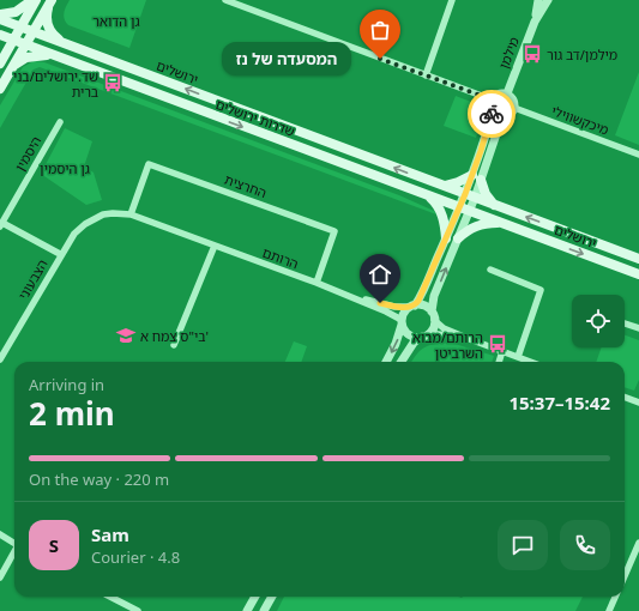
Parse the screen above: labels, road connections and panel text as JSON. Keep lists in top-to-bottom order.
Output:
{
  "streets": {
    "main road": ["ירושלים", "שדרות ירושלים"],
    "street": [
      "מילמן",
      "מיכקשווילי",
      "היסמין",
      "החרצית",
      "הרותם",
      "הצבעוני"
    ]
  },
  "crossings": [
    ["מילמן", "מיכקשווילי"],
    ["ירושלים", "שדרות ירושלים"],
    ["היסמין", "הצבעוני"],
    ["החרצית", "הרותם"],
    ["הרותם", "הצבעוני"]
  ],
  "one_way": ["שדרות ירושלים"],
  "parks": ["גן הדואר", "גן היסמין"],
  "places": {
    "bus stop": ["מילמן/דב גור", "שד.ירושלים/בני ברית", "הרותם/מבוא השרביטן"],
    "other": ["המסעדה של נז"],
    "school or university": ["בי\"ס צמח א'"]
  },
  "page": {
    "bubble": "המסעדה של נז",
    "heading": ["2 min", "Arriving in", "15:37–15:42"],
    "panel": ["Sam", "Courier · 4.8"],
    "bar": "On the way · 220 m",
    "round": "S"
  }
}
